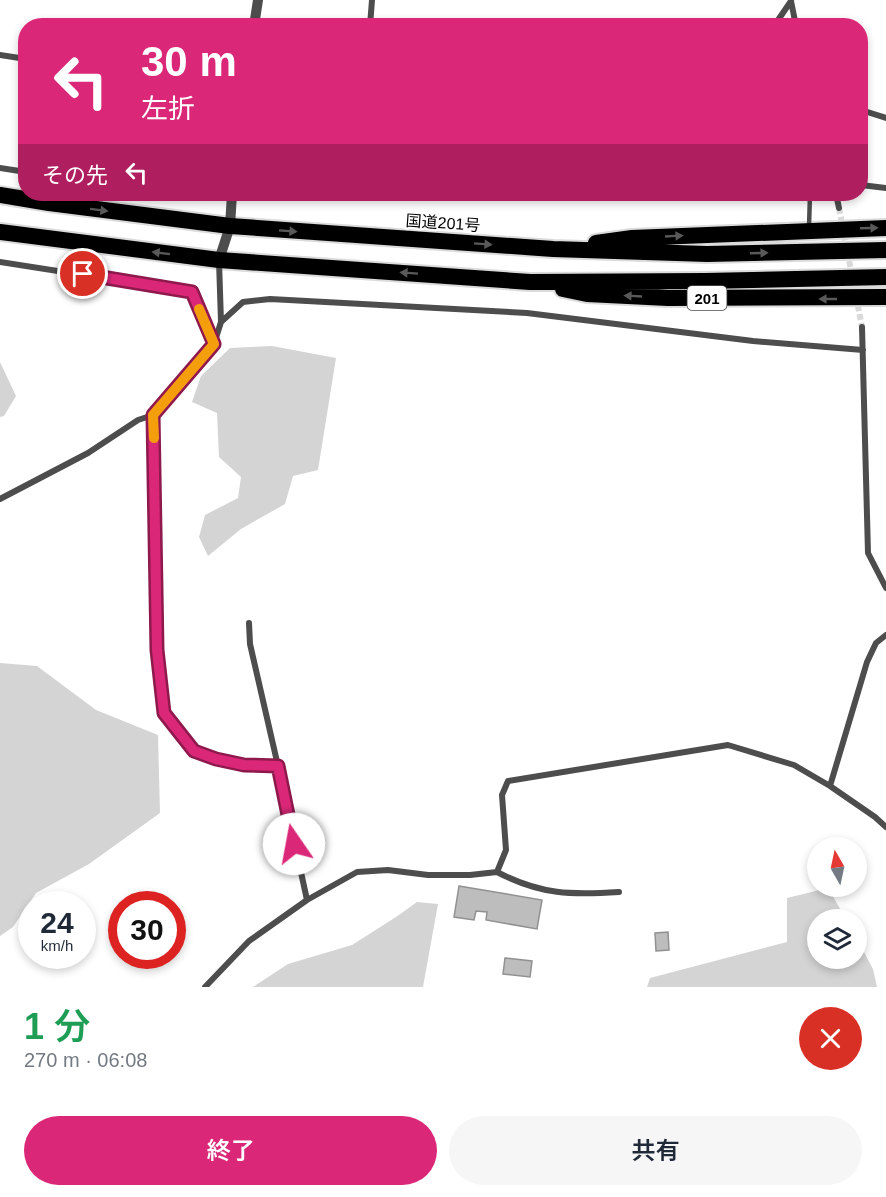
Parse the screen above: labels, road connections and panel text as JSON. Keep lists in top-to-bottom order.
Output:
{
  "streets": {
    "highway": ["国道201号", "201"]
  },
  "north": "top",
  "page": {
    "turn": ["30 m", "左折"],
    "then": "その先",
    "speed": "24 km/h",
    "limit": "30",
    "heading": ["1 分", "270 m · 06:08"],
    "buttons": ["終了", "共有"]
  }
}
